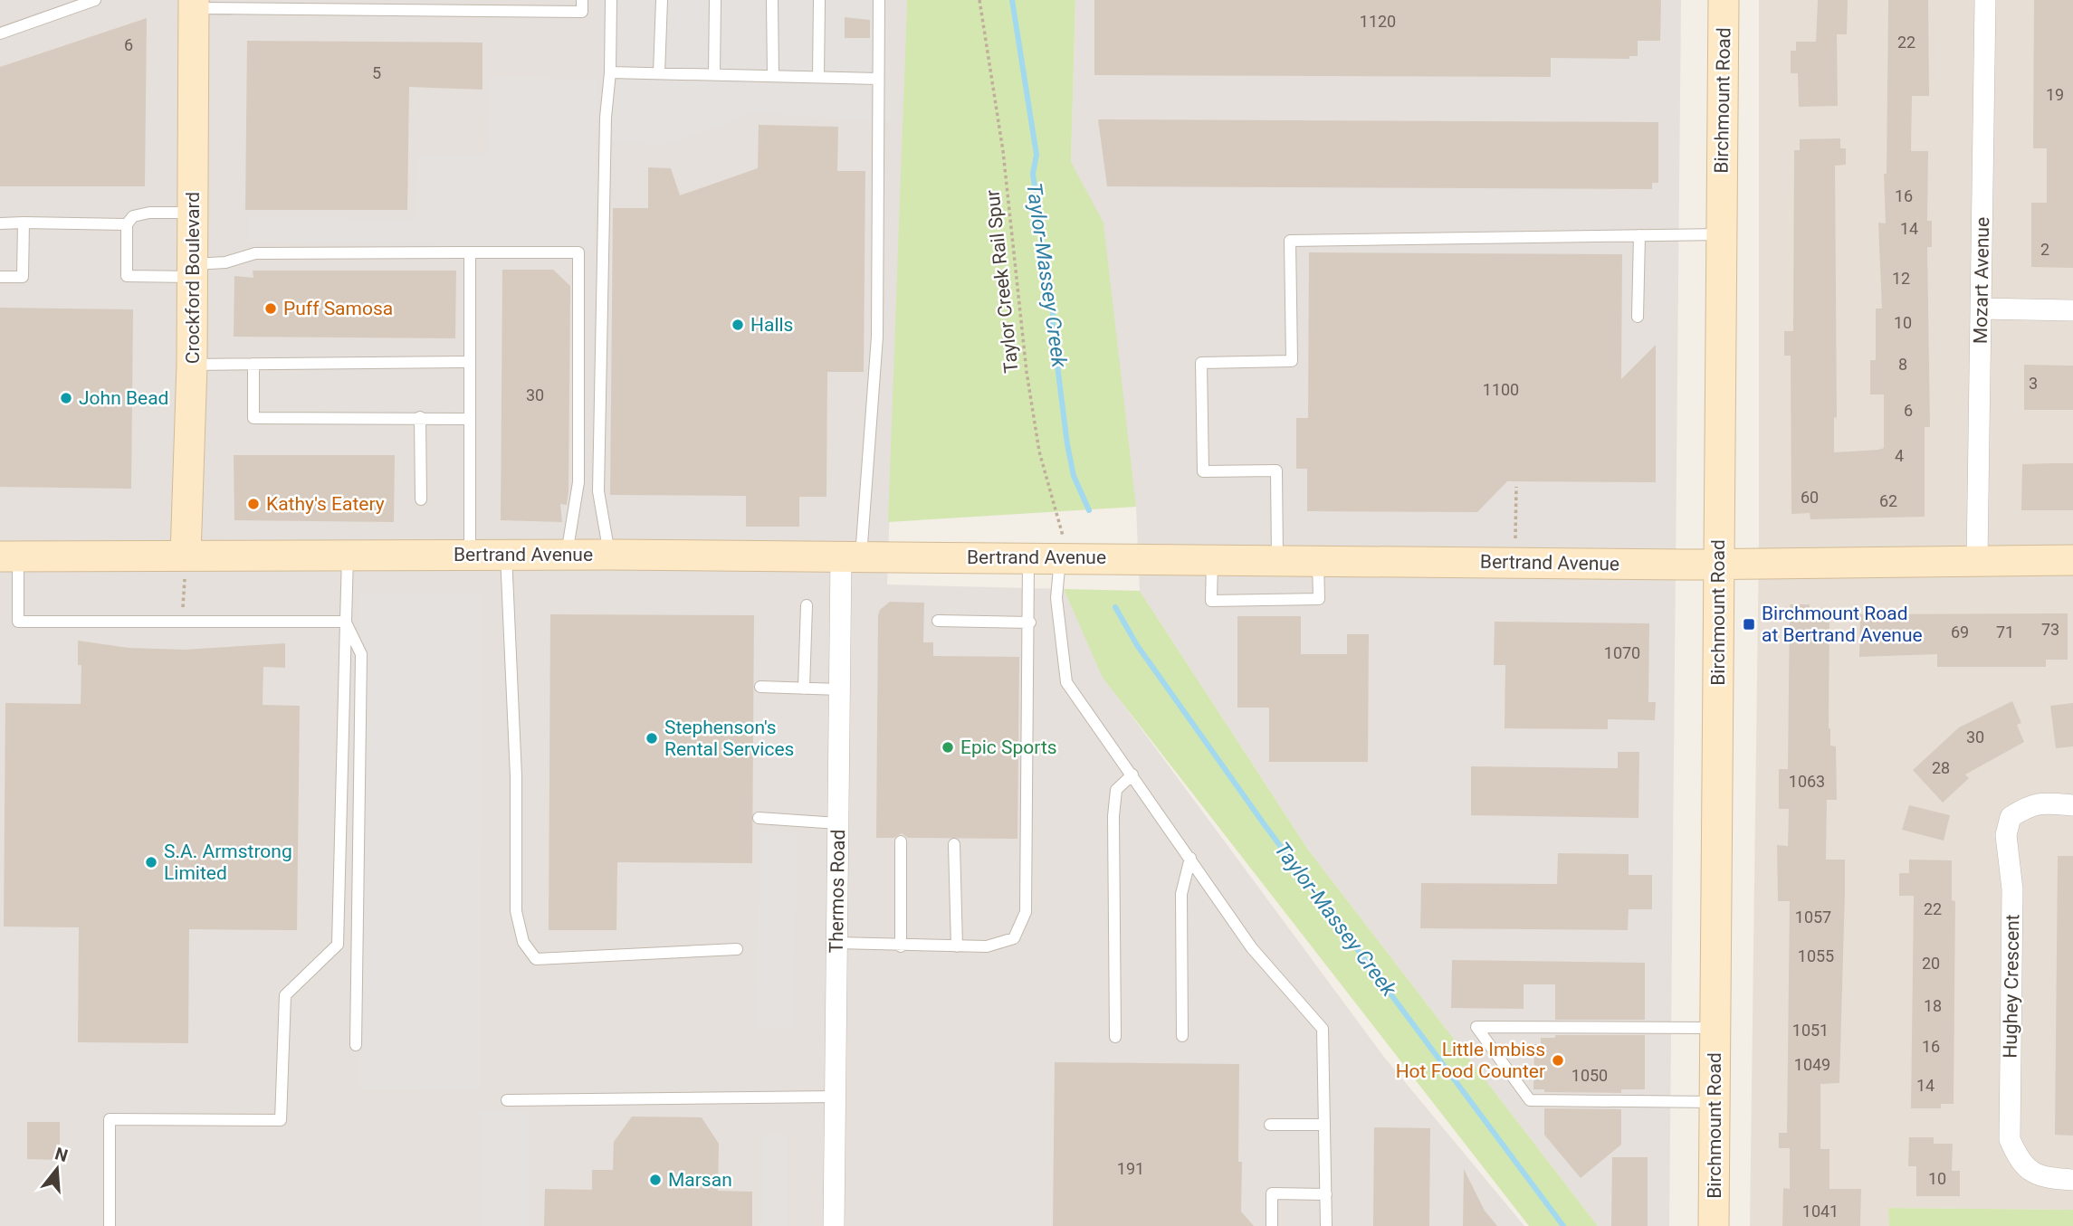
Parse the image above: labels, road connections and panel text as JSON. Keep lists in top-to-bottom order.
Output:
{
  "streets": {
    "street": [
      "Birchmount Road",
      "Crockford Boulevard",
      "Mozart Avenue",
      "Bertrand Avenue",
      "Thermos Road",
      "Hughey Crescent"
    ],
    "path": ["Taylor Creek Rail Spur"]
  },
  "crossings": [
    ["Birchmount Road", "Bertrand Avenue"],
    ["Crockford Boulevard", "Bertrand Avenue"],
    ["Mozart Avenue", "Bertrand Avenue"],
    ["Taylor Creek Rail Spur", "Bertrand Avenue"],
    ["Bertrand Avenue", "Thermos Road"]
  ],
  "water": ["Taylor-Massey Creek"],
  "places": {
    "other": [
      "Puff Samosa",
      "Halls",
      "John Bead",
      "Kathy's Eatery",
      "Stephenson's Rental Services",
      "Epic Sports",
      "S.A. Armstrong Limited",
      "Little Imbiss Hot Food Counter",
      "Marsan"
    ],
    "transit": ["Birchmount Road at Bertrand Avenue"]
  },
  "house_numbers": [
    "1120",
    "22",
    "6",
    "5",
    "19",
    "16",
    "14",
    "2",
    "12",
    "10",
    "8",
    "3",
    "1100",
    "30",
    "6",
    "4",
    "60",
    "62",
    "73",
    "69",
    "71",
    "1070",
    "30",
    "28",
    "1063",
    "22",
    "1057",
    "1055",
    "20",
    "18",
    "1051",
    "16",
    "1049",
    "1050",
    "14",
    "191",
    "10",
    "1041"
  ],
  "north": "top"
}
